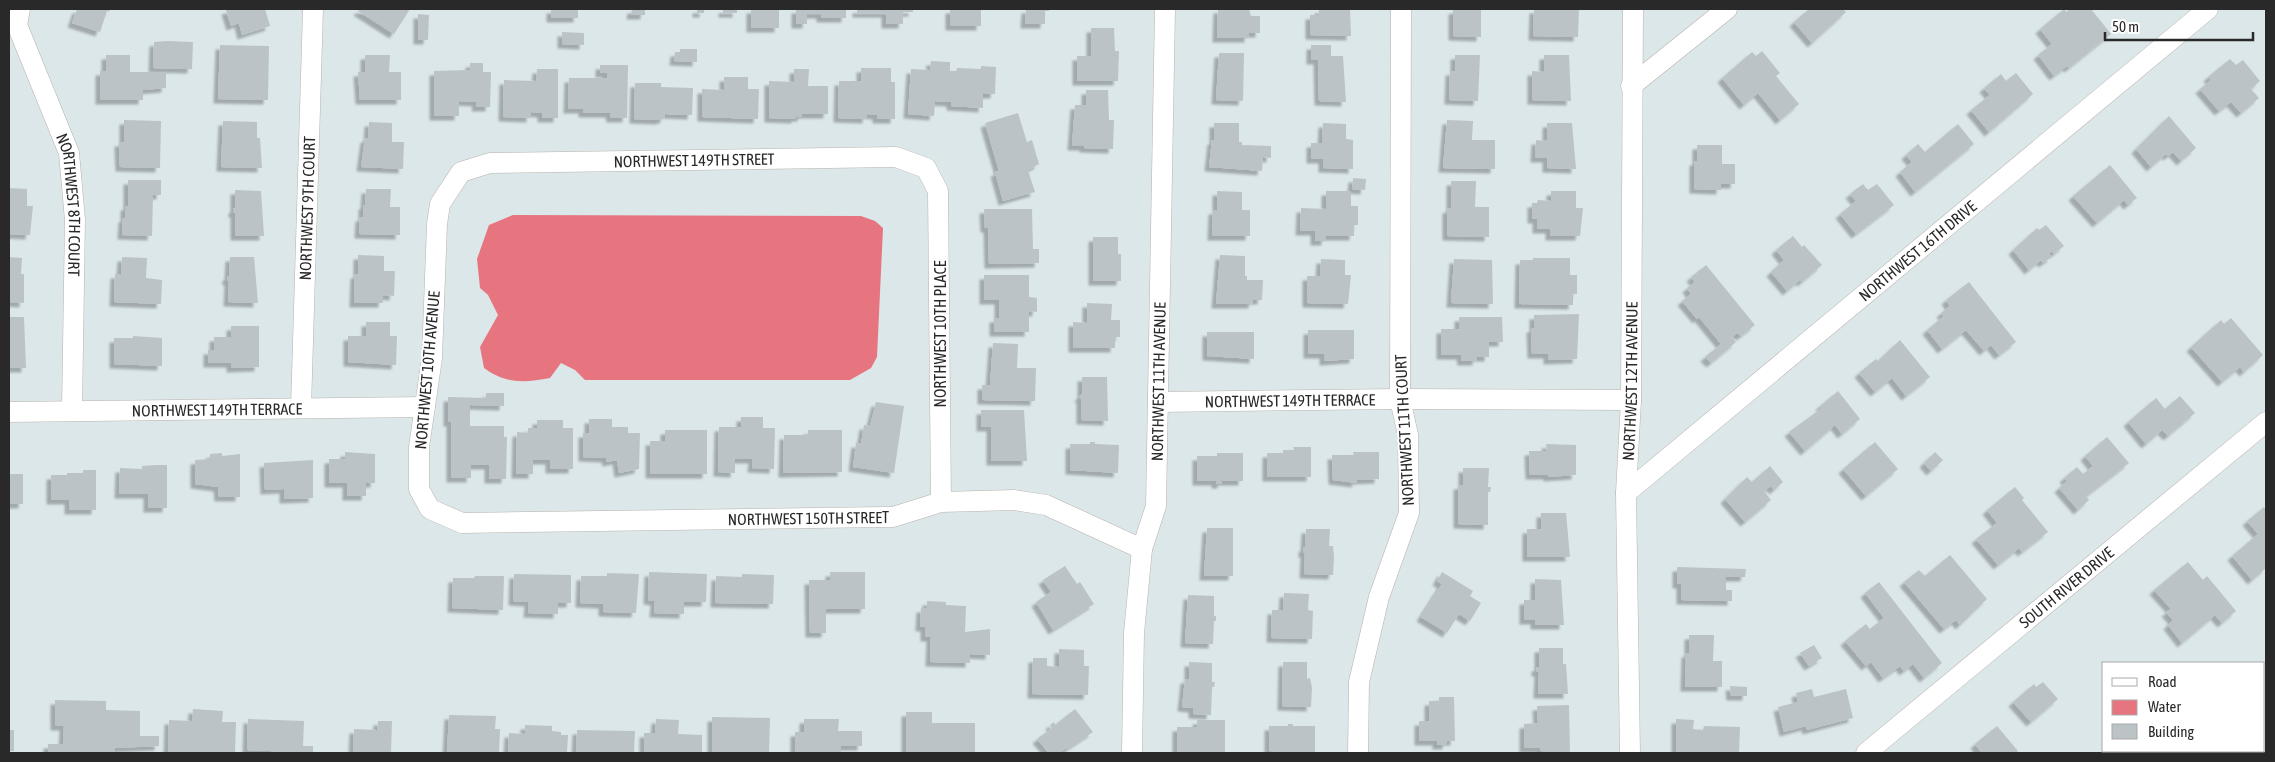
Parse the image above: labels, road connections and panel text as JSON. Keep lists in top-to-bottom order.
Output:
{
  "streets": {
    "street": [
      "NORTHWEST 149TH STREET",
      "NORTHWEST 8TH COURT",
      "NORTHWEST 9TH COURT",
      "NORTHWEST 16TH DRIVE",
      "NORTHWEST 10TH PLACE",
      "NORTHWEST 10TH AVENUE",
      "NORTHWEST 12TH AVENUE",
      "NORTHWEST 11TH AVENUE",
      "NORTHWEST 149TH TERRACE",
      "NORTHWEST 11TH COURT",
      "NORTHWEST 150TH STREET",
      "SOUTH RIVER DRIVE"
    ]
  },
  "crossings": [
    ["NORTHWEST 149TH STREET", "NORTHWEST 10TH PLACE"],
    ["NORTHWEST 149TH STREET", "NORTHWEST 10TH AVENUE"],
    ["NORTHWEST 8TH COURT", "NORTHWEST 149TH TERRACE"],
    ["NORTHWEST 9TH COURT", "NORTHWEST 149TH TERRACE"],
    ["NORTHWEST 16TH DRIVE", "NORTHWEST 12TH AVENUE"],
    ["NORTHWEST 10TH PLACE", "NORTHWEST 150TH STREET"],
    ["NORTHWEST 10TH AVENUE", "NORTHWEST 149TH TERRACE"],
    ["NORTHWEST 10TH AVENUE", "NORTHWEST 150TH STREET"],
    ["NORTHWEST 12TH AVENUE", "NORTHWEST 149TH TERRACE"],
    ["NORTHWEST 11TH AVENUE", "NORTHWEST 149TH TERRACE"],
    ["NORTHWEST 11TH AVENUE", "NORTHWEST 150TH STREET"],
    ["NORTHWEST 149TH TERRACE", "NORTHWEST 11TH COURT"]
  ],
  "legend": ["Road", "Water", "Building"],
  "scale_bar": "50 m"
}
